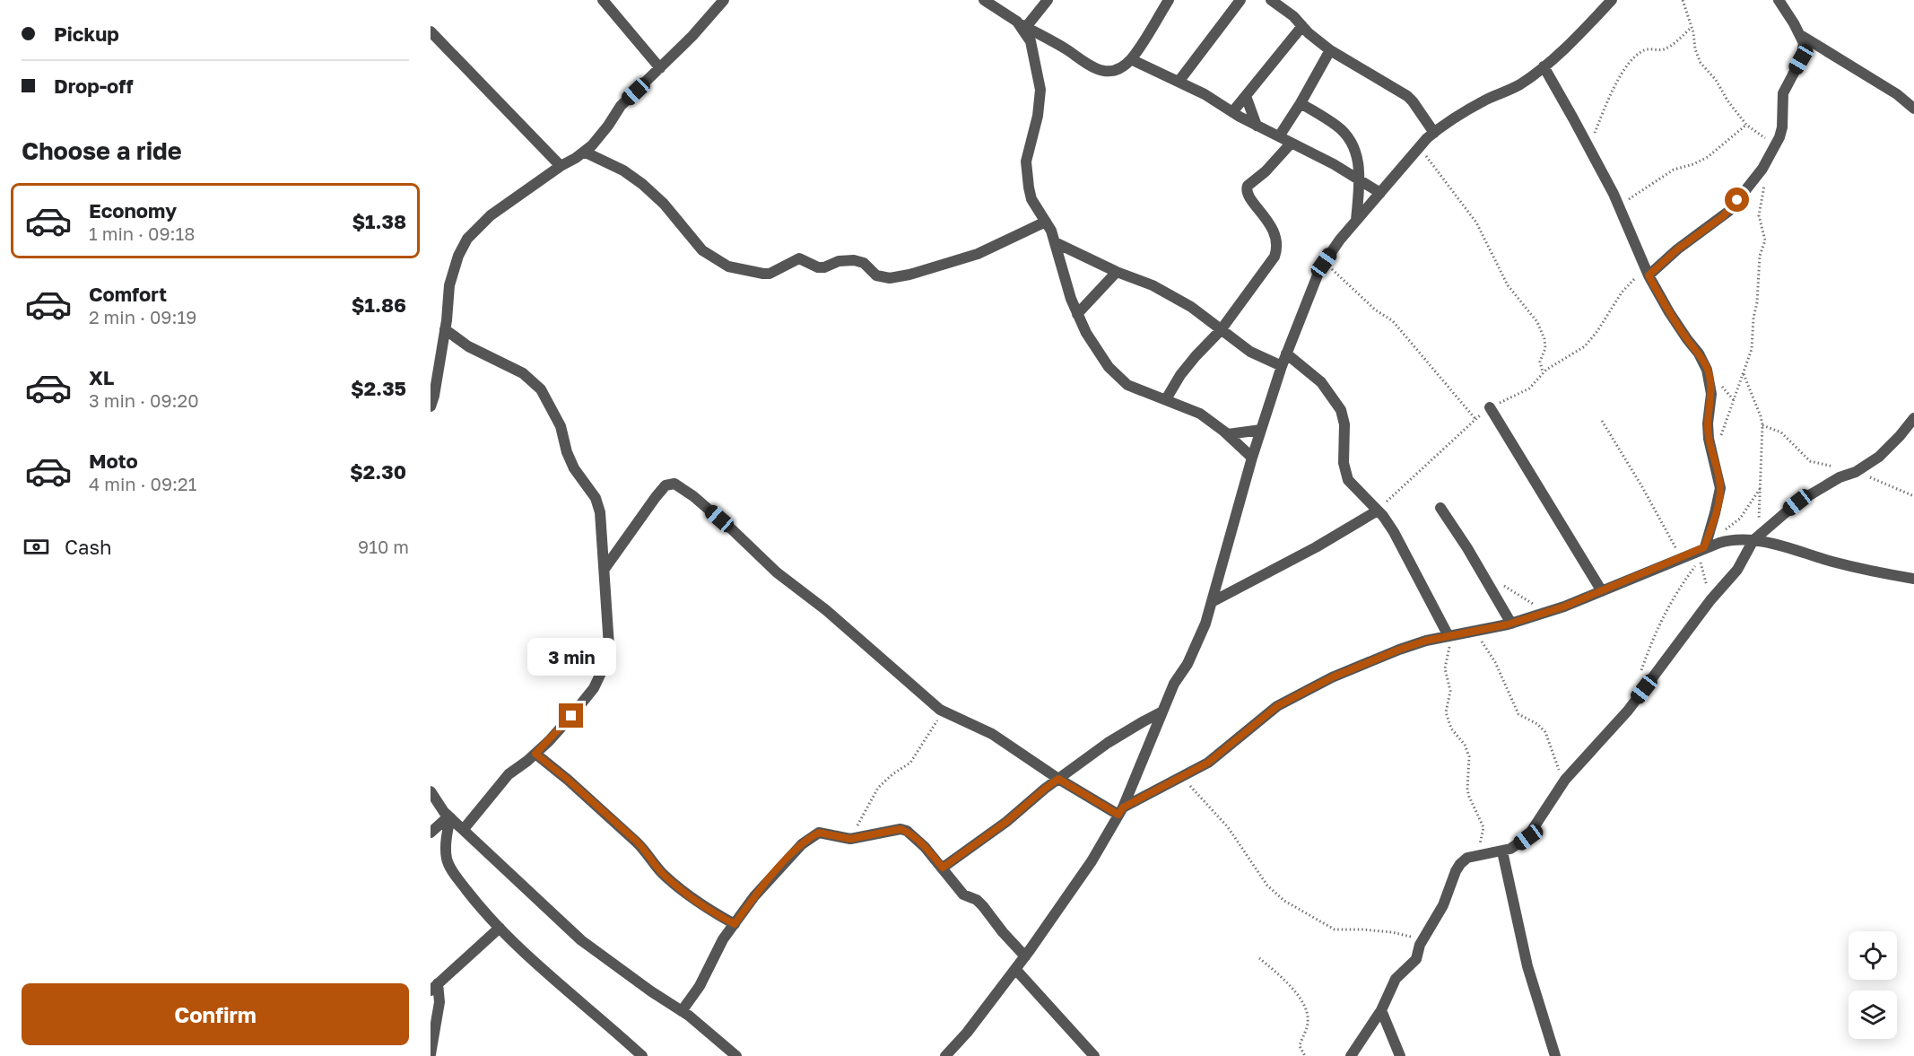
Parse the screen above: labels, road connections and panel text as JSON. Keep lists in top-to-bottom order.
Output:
{
  "page": {
    "banner": ["Pickup", "Drop-off"],
    "heading": "Choose a ride",
    "list": [
      {
        "name": "Economy",
        "note": "1 min · 09:18",
        "value": "$1.38"
      },
      {
        "name": "Comfort",
        "note": "2 min · 09:19",
        "value": "$1.86"
      },
      {
        "name": "XL",
        "note": "3 min · 09:20",
        "value": "$2.35"
      },
      {
        "name": "Moto",
        "note": "4 min · 09:21",
        "value": "$2.30"
      }
    ],
    "pay": ["Cash", "910 m"],
    "bubble": "3 min",
    "buttons": "Confirm"
  }
}
